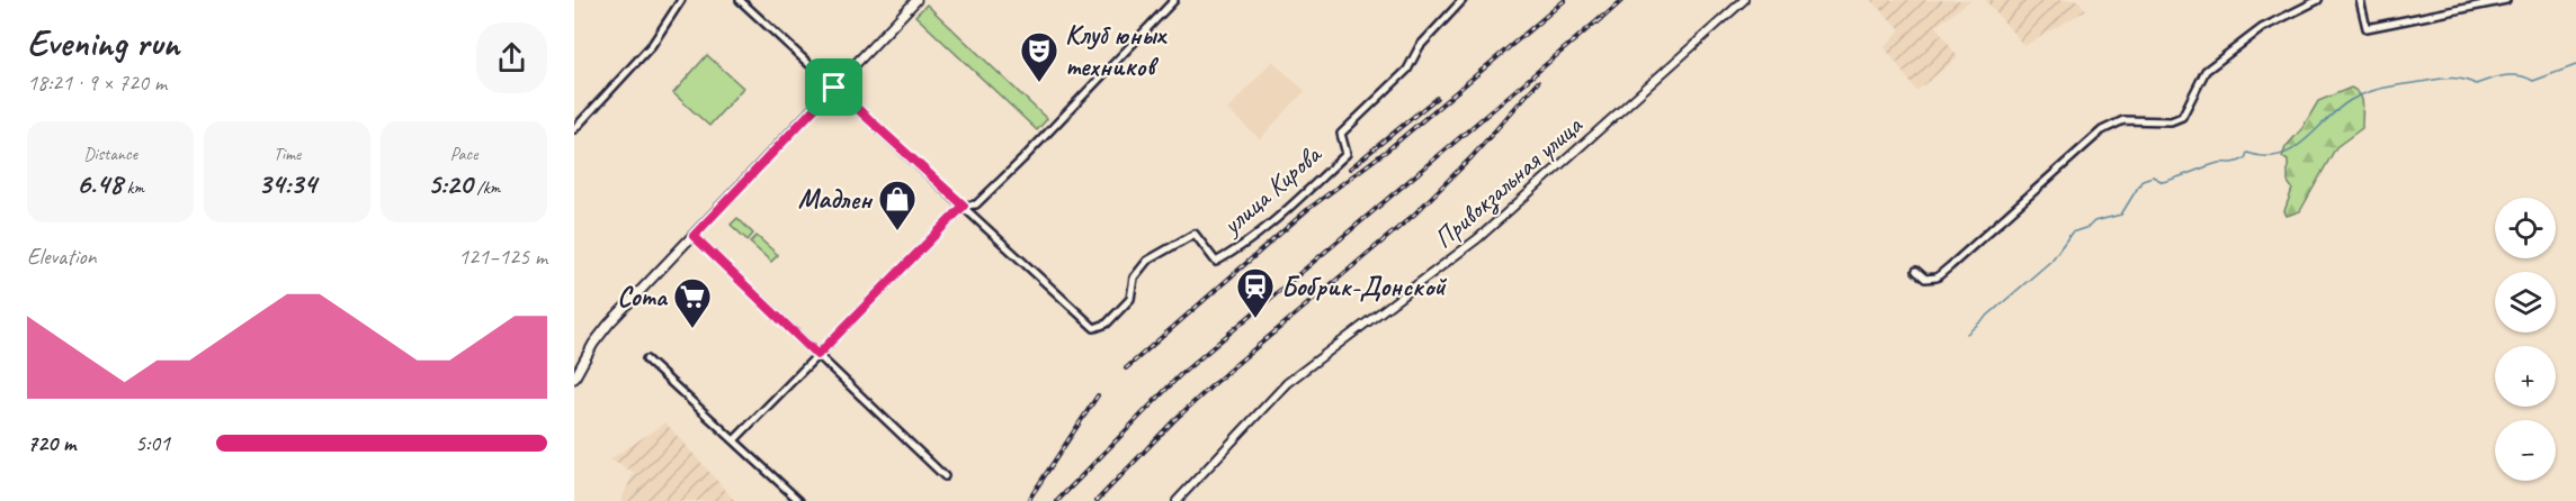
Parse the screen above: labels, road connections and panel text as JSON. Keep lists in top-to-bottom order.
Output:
{
  "streets": {
    "street": ["Привокзальная улица", "улица Кирова"]
  },
  "places": {
    "theatre": ["Клуб юных техников"],
    "shop": ["Мадлен"],
    "station": ["Бобрик-Донской"],
    "supermarket": ["Сота"]
  },
  "page": {
    "heading": ["Evening run", "18:21 · 9 × 720 m"],
    "stats": [
      ["Distance", "6.48 km"],
      ["Time", "34:34"],
      ["Pace", "5:20 /km"]
    ],
    "map_buttons": ["+", "−"],
    "chart": ["Elevation", "121–125 m"],
    "list": [
      {
        "name": "720 m",
        "note": "5:01"
      }
    ]
  }
}
